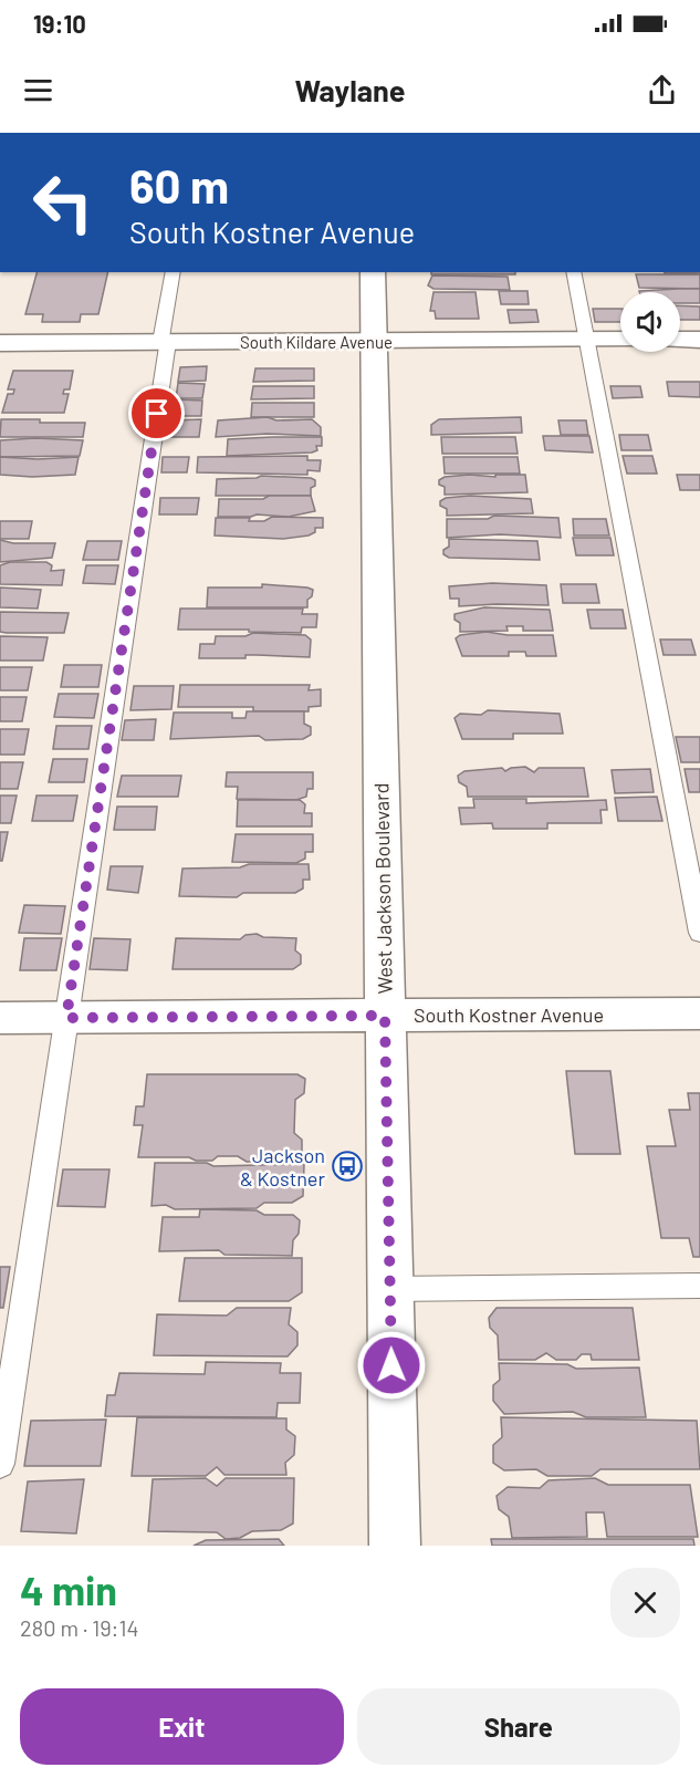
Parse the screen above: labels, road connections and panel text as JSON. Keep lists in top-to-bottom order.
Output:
{
  "streets": {
    "street": ["South Kildare Avenue", "West Jackson Boulevard", "South Kostner Avenue"]
  },
  "crossings": [
    ["South Kildare Avenue", "West Jackson Boulevard"],
    ["West Jackson Boulevard", "South Kostner Avenue"]
  ],
  "places": {
    "bus stop": ["Jackson & Kostner"]
  },
  "page": {
    "status": "19:10",
    "header": "Waylane",
    "turn": ["60 m", "South Kostner Avenue"],
    "heading": ["4 min", "280 m · 19:14"],
    "buttons": ["Exit", "Share"]
  }
}
